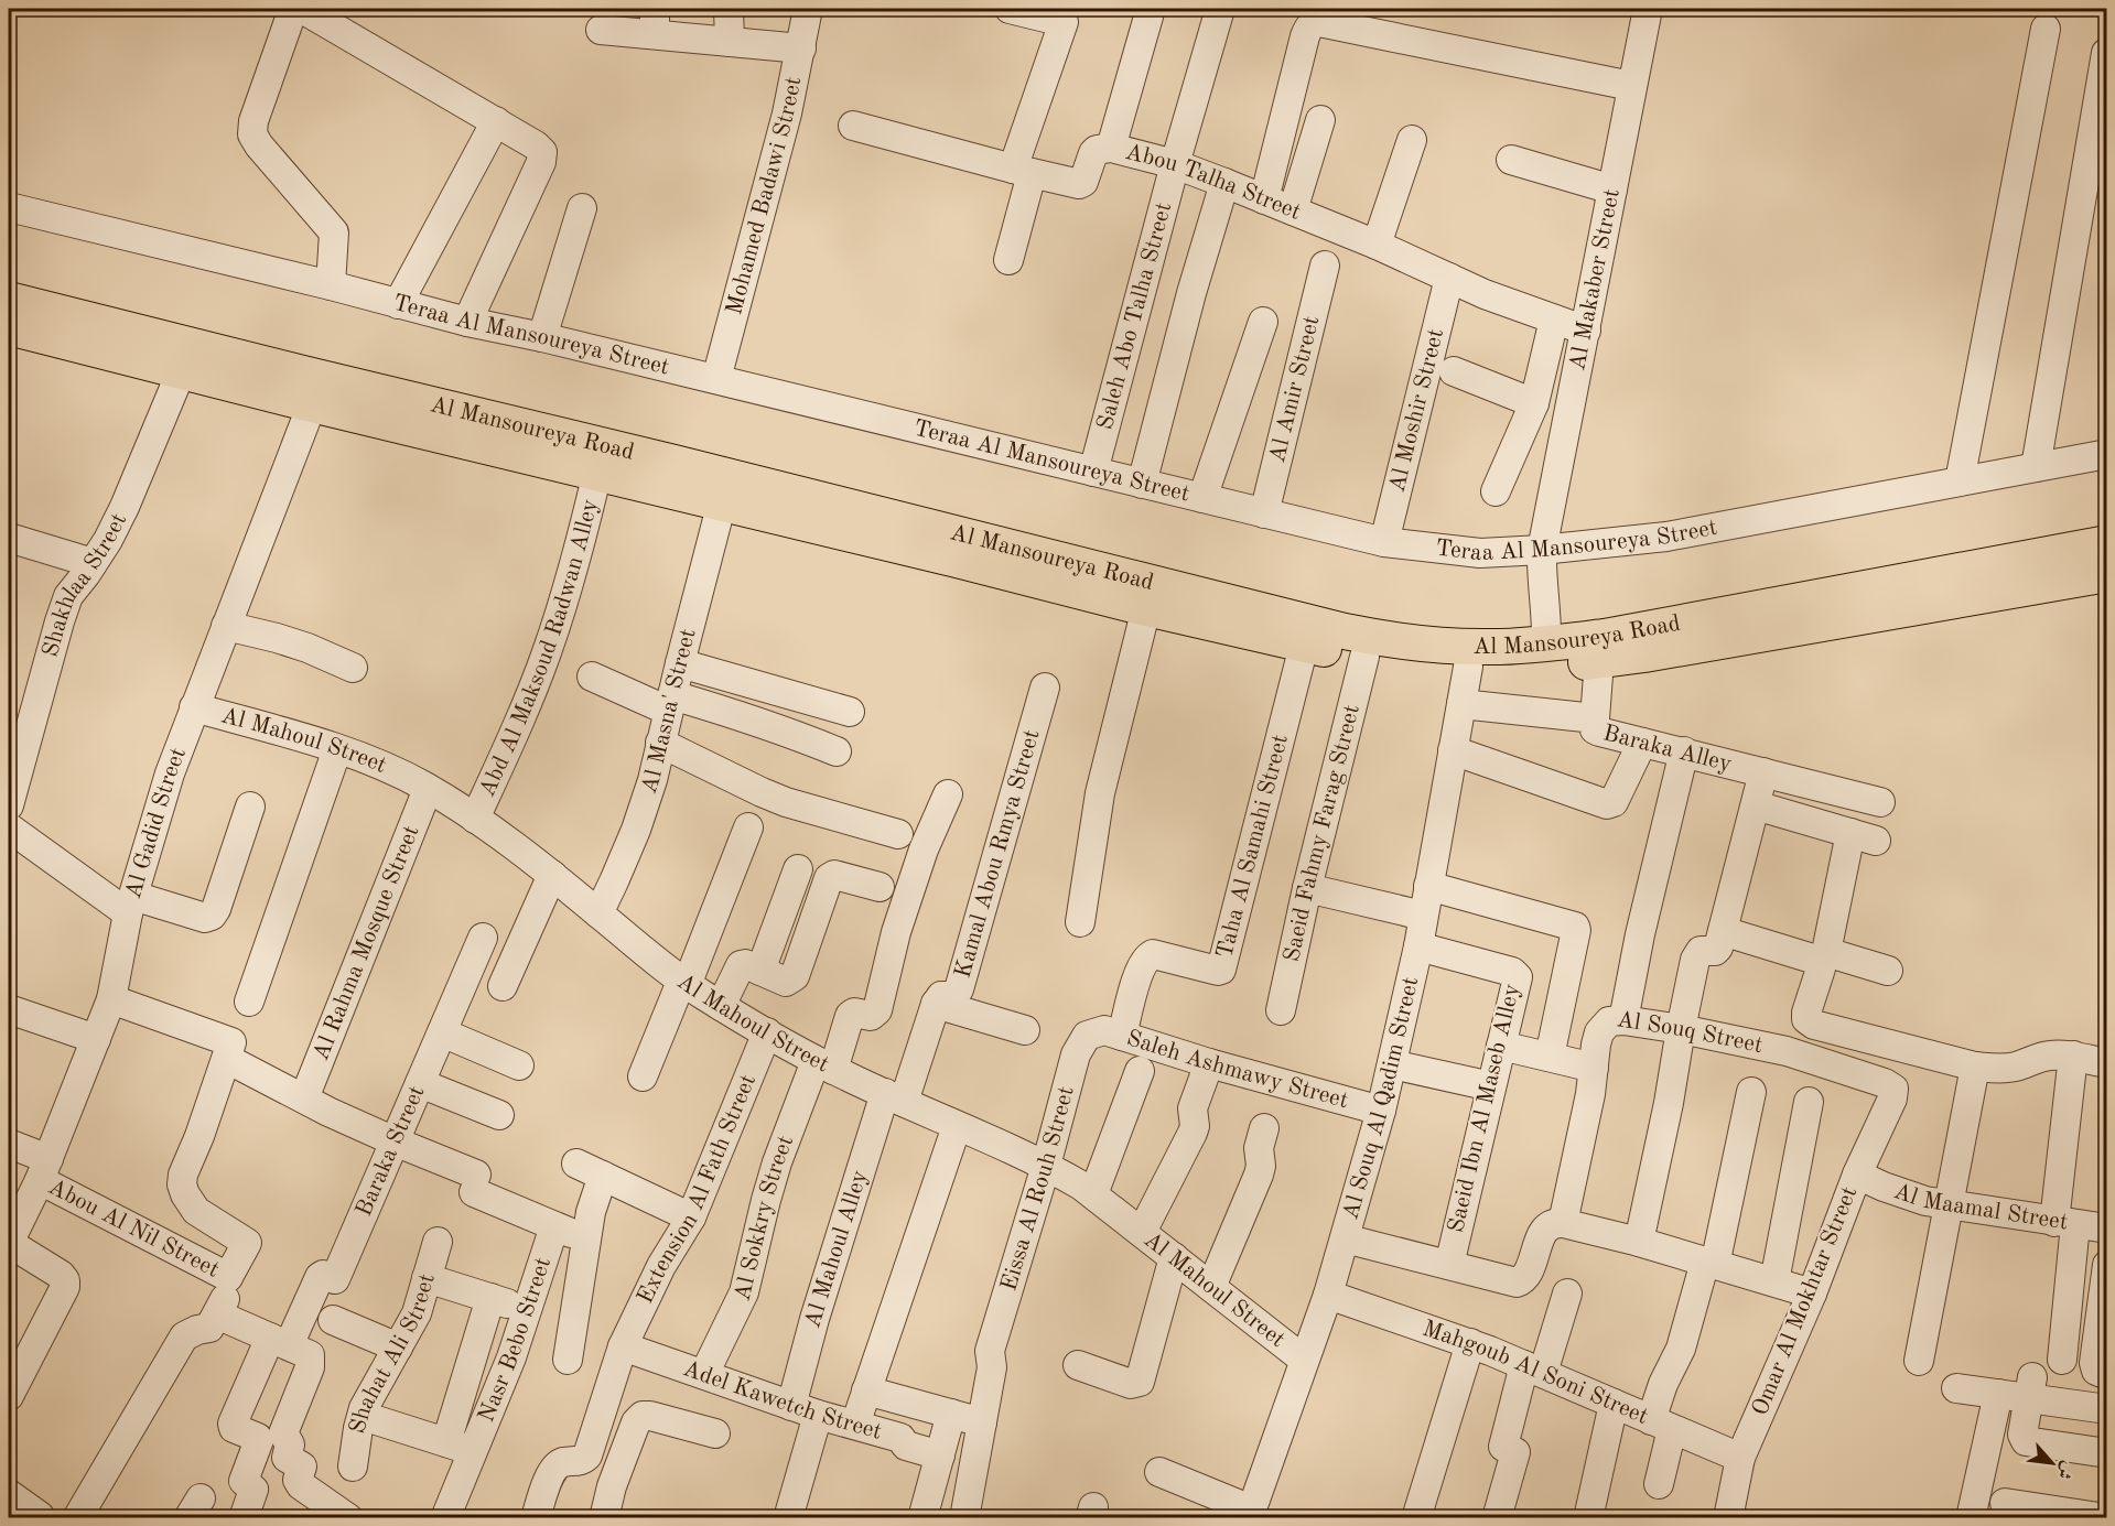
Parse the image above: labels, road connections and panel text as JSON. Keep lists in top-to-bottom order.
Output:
{
  "streets": {
    "main road": ["Al Mansoureya Road"],
    "street": [
      "Abou Talha Street",
      "Mohamed Badawi Street",
      "Al Makaber Street",
      "Saleh Abo Talha Street",
      "Teraa Al Mansoureya Street",
      "Al Amir Street",
      "Al Moshir Street",
      "Shakhlaa Street",
      "Abd Al Maksoud Radwan Alley",
      "Al Masna' Street",
      "Al Mahoul Street",
      "Baraka Alley",
      "Al Gadid Street",
      "Saeid Fahmy Farag Street",
      "Taha Al Samahi Street",
      "Kamal Abou Rmya Street",
      "Al Rahma Mosque Street",
      "Al Souq Street",
      "Saleh Ashmawy Street",
      "Al Souq Al Qadim Street",
      "Saeid Ibn Al Maseb Alley",
      "Baraka Street",
      "Eissa Al Rouh Street",
      "Extension Al Fath Street",
      "Al Maamal Street",
      "Al Sokkry Street",
      "Abou Al Nil Street",
      "Al Mahoul Alley",
      "Omar Al Mokhtar Street",
      "Nasr Bebo Street",
      "Shahat Ali Street",
      "Mahgoub Al Soni Street",
      "Adel Kawetch Street"
    ]
  },
  "crossings": [
    ["Abou Talha Street", "Al Makaber Street"],
    ["Abou Talha Street", "Saleh Abo Talha Street"],
    ["Abou Talha Street", "Al Moshir Street"],
    ["Mohamed Badawi Street", "Teraa Al Mansoureya Street"],
    ["Al Makaber Street", "Teraa Al Mansoureya Street"],
    ["Al Makaber Street", "Al Mansoureya Road"],
    ["Saleh Abo Talha Street", "Teraa Al Mansoureya Street"],
    ["Teraa Al Mansoureya Street", "Al Amir Street"],
    ["Teraa Al Mansoureya Street", "Al Moshir Street"],
    ["Al Mansoureya Road", "Shakhlaa Street"],
    ["Al Mansoureya Road", "Abd Al Maksoud Radwan Alley"],
    ["Al Mansoureya Road", "Al Masna' Street"],
    ["Al Mansoureya Road", "Al Gadid Street"],
    ["Al Mansoureya Road", "Saeid Fahmy Farag Street"],
    ["Al Mansoureya Road", "Taha Al Samahi Street"],
    ["Al Mansoureya Road", "Al Souq Al Qadim Street"],
    ["Abd Al Maksoud Radwan Alley", "Al Mahoul Street"],
    ["Al Masna' Street", "Al Mahoul Street"],
    ["Al Mahoul Street", "Al Gadid Street"],
    ["Al Mahoul Street", "Kamal Abou Rmya Street"],
    ["Al Mahoul Street", "Al Rahma Mosque Street"],
    ["Al Mahoul Street", "Al Souq Al Qadim Street"],
    ["Al Mahoul Street", "Eissa Al Rouh Street"],
    ["Al Mahoul Street", "Extension Al Fath Street"],
    ["Al Mahoul Street", "Al Sokkry Street"],
    ["Al Mahoul Street", "Al Mahoul Alley"],
    ["Baraka Alley", "Al Souq Al Qadim Street"],
    ["Al Gadid Street", "Abou Al Nil Street"],
    ["Taha Al Samahi Street", "Saleh Ashmawy Street"],
    ["Kamal Abou Rmya Street", "Al Mahoul Alley"],
    ["Al Souq Street", "Omar Al Mokhtar Street"],
    ["Saleh Ashmawy Street", "Al Souq Al Qadim Street"],
    ["Saleh Ashmawy Street", "Eissa Al Rouh Street"],
    ["Al Souq Al Qadim Street", "Saeid Ibn Al Maseb Alley"],
    ["Al Souq Al Qadim Street", "Mahgoub Al Soni Street"],
    ["Baraka Street", "Nasr Bebo Street"],
    ["Extension Al Fath Street", "Adel Kawetch Street"],
    ["Al Maamal Street", "Omar Al Mokhtar Street"],
    ["Al Sokkry Street", "Adel Kawetch Street"],
    ["Al Mahoul Alley", "Adel Kawetch Street"],
    ["Omar Al Mokhtar Street", "Mahgoub Al Soni Street"]
  ],
  "north": "bottom right"
}
